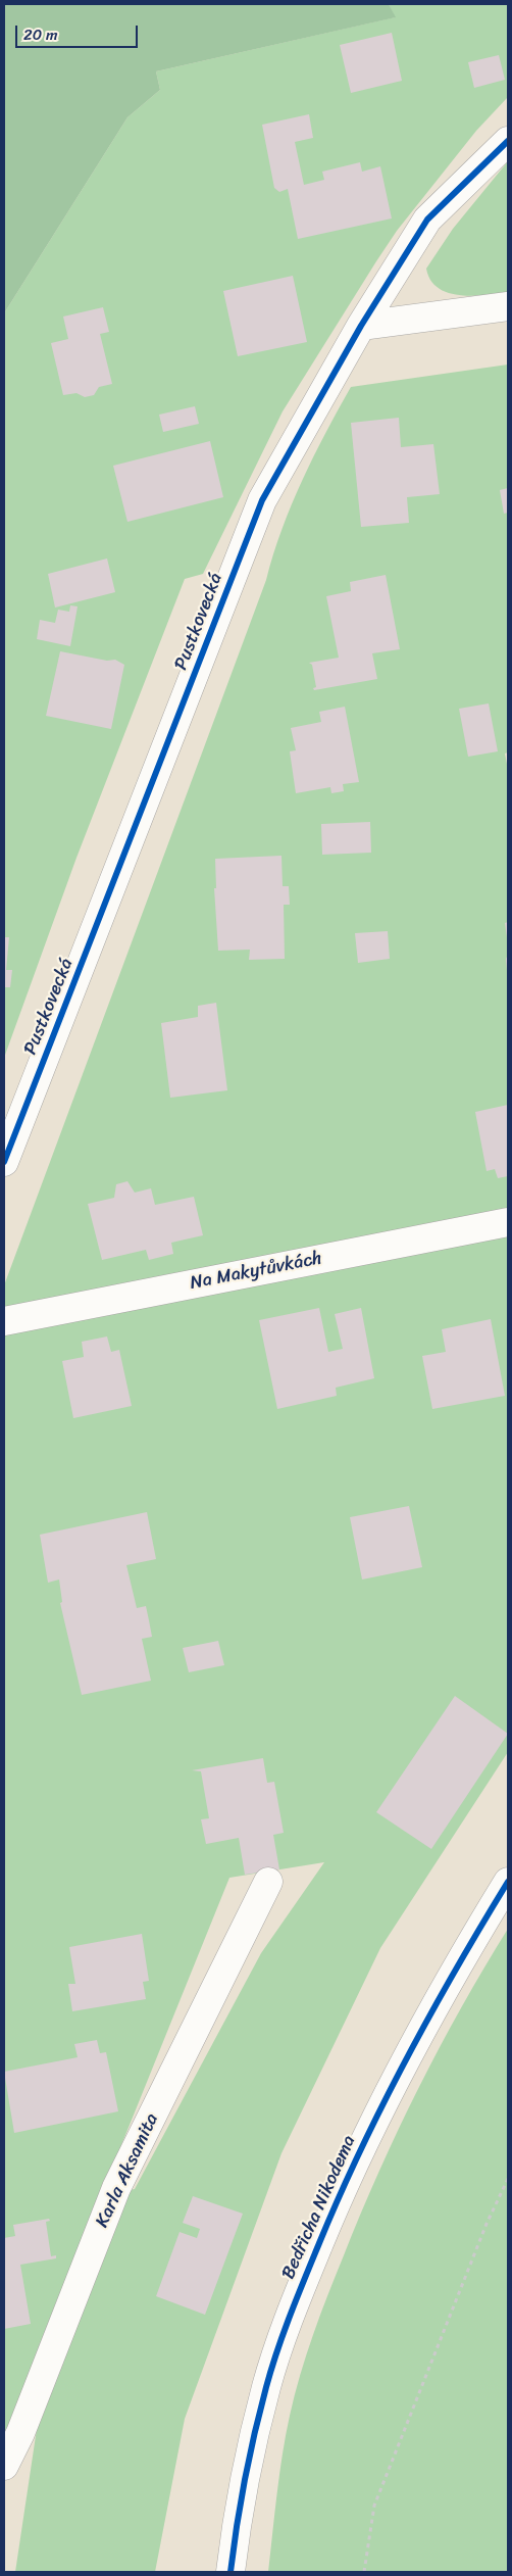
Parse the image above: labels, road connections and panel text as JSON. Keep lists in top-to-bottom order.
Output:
{
  "streets": {
    "street": [
      "Pustkovecká",
      "Na Makytůvkách",
      "Karla Aksamita",
      "Bedřicha Nikodema"
    ]
  },
  "scale_bar": "20 m"
}
